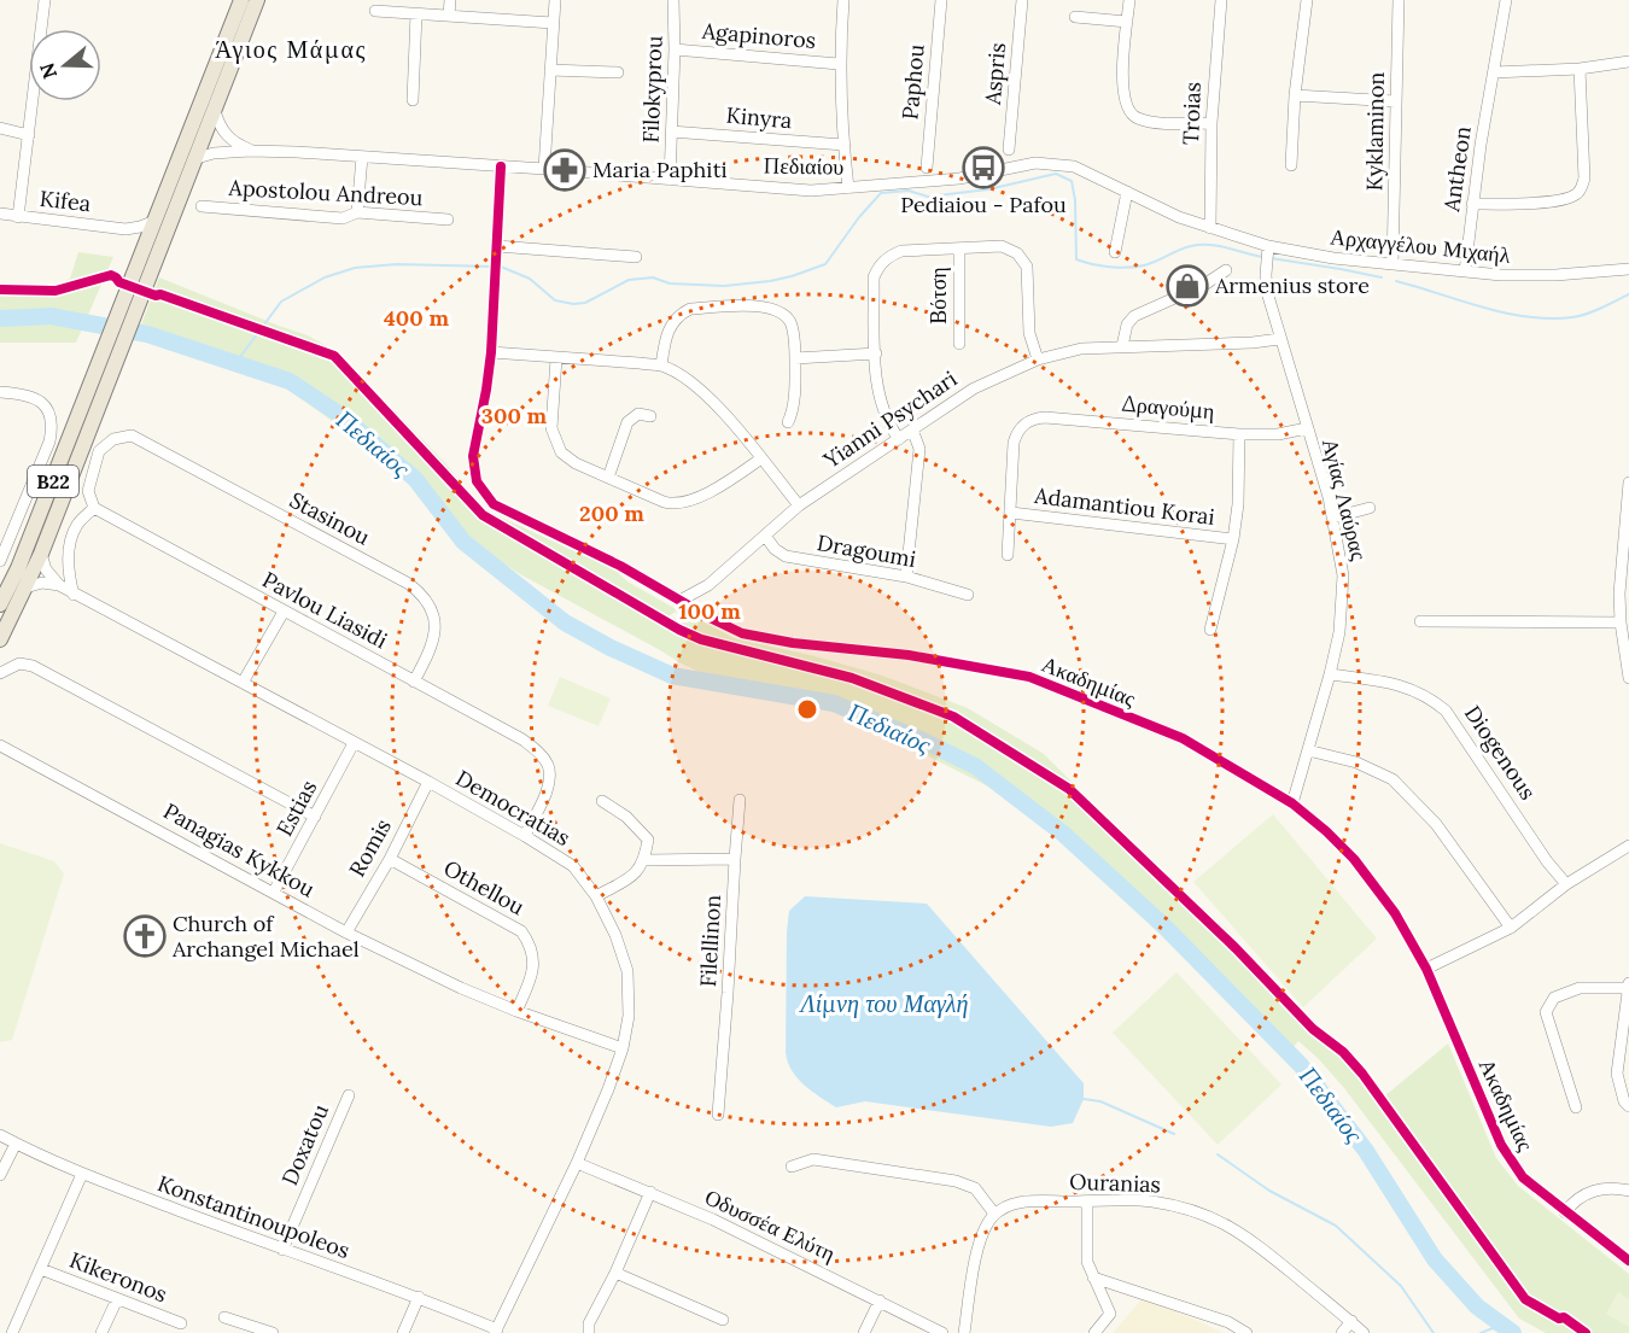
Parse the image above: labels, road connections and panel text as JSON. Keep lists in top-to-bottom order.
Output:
{
  "streets": {
    "main road": ["B22"],
    "street": [
      "Agapinoros",
      "Aspris",
      "Paphou",
      "Filokyprou",
      "Troias",
      "Kinyra",
      "Kyklaminon",
      "Πεδιαίου",
      "Antheon",
      "Apostolou Andreou",
      "Kifea",
      "Αρχαγγέλου Μιχαήλ",
      "Βότση",
      "Δραγούμη",
      "Yianni Psychari",
      "Αγίας Λαύρας",
      "Adamantiou Korai",
      "Stasinou",
      "Dragoumi",
      "Pavlou Liasidi",
      "Ακαδημίας",
      "Diogenous",
      "Estias",
      "Democratias",
      "Romis",
      "Panagias Kykkou",
      "Othellou",
      "Filellinon",
      "Doxatou",
      "Ouranias",
      "Konstantinoupoleos",
      "Οδυσσέα Ελύτη",
      "Kikeronos"
    ]
  },
  "crossings": [
    ["Agapinoros", "Filokyprou"],
    ["Filokyprou", "Kinyra"],
    ["Filokyprou", "Πεδιαίου"],
    ["Troias", "Πεδιαίου"],
    ["Troias", "Αρχαγγέλου Μιχαήλ"],
    ["Kyklaminon", "Αρχαγγέλου Μιχαήλ"],
    ["Πεδιαίου", "Αρχαγγέλου Μιχαήλ"],
    ["Πεδιαίου", "B22"],
    ["Πεδιαίου", "Ακαδημίας"],
    ["Antheon", "Αρχαγγέλου Μιχαήλ"],
    ["Αρχαγγέλου Μιχαήλ", "Αγίας Λαύρας"],
    ["Δραγούμη", "Αγίας Λαύρας"],
    ["Δραγούμη", "Adamantiou Korai"],
    ["Yianni Psychari", "Αγίας Λαύρας"],
    ["Yianni Psychari", "Dragoumi"],
    ["Yianni Psychari", "Ακαδημίας"],
    ["B22", "Democratias"],
    ["Αγίας Λαύρας", "Ακαδημίας"],
    ["Αγίας Λαύρας", "Diogenous"],
    ["Stasinou", "Pavlou Liasidi"],
    ["Pavlou Liasidi", "Democratias"],
    ["Estias", "Democratias"],
    ["Estias", "Panagias Kykkou"],
    ["Democratias", "Romis"],
    ["Democratias", "Panagias Kykkou"],
    ["Democratias", "Konstantinoupoleos"],
    ["Democratias", "Οδυσσέα Ελύτη"],
    ["Romis", "Panagias Kykkou"],
    ["Romis", "Othellou"],
    ["Panagias Kykkou", "Othellou"],
    ["Doxatou", "Konstantinoupoleos"]
  ],
  "districts": ["Άγιος Μάμας"],
  "water": ["Πεδιαίος", "Λίμνη του Μαγλή"],
  "places": {
    "bus stop": ["Pediaiou - Pafou"],
    "pharmacy": ["Maria Paphiti"],
    "shop": ["Armenius store"],
    "church": ["Church of Archangel Michael"]
  },
  "north": "left",
  "rings": [
    "400 m",
    "300 m",
    "200 m",
    "100 m"
  ]
}
